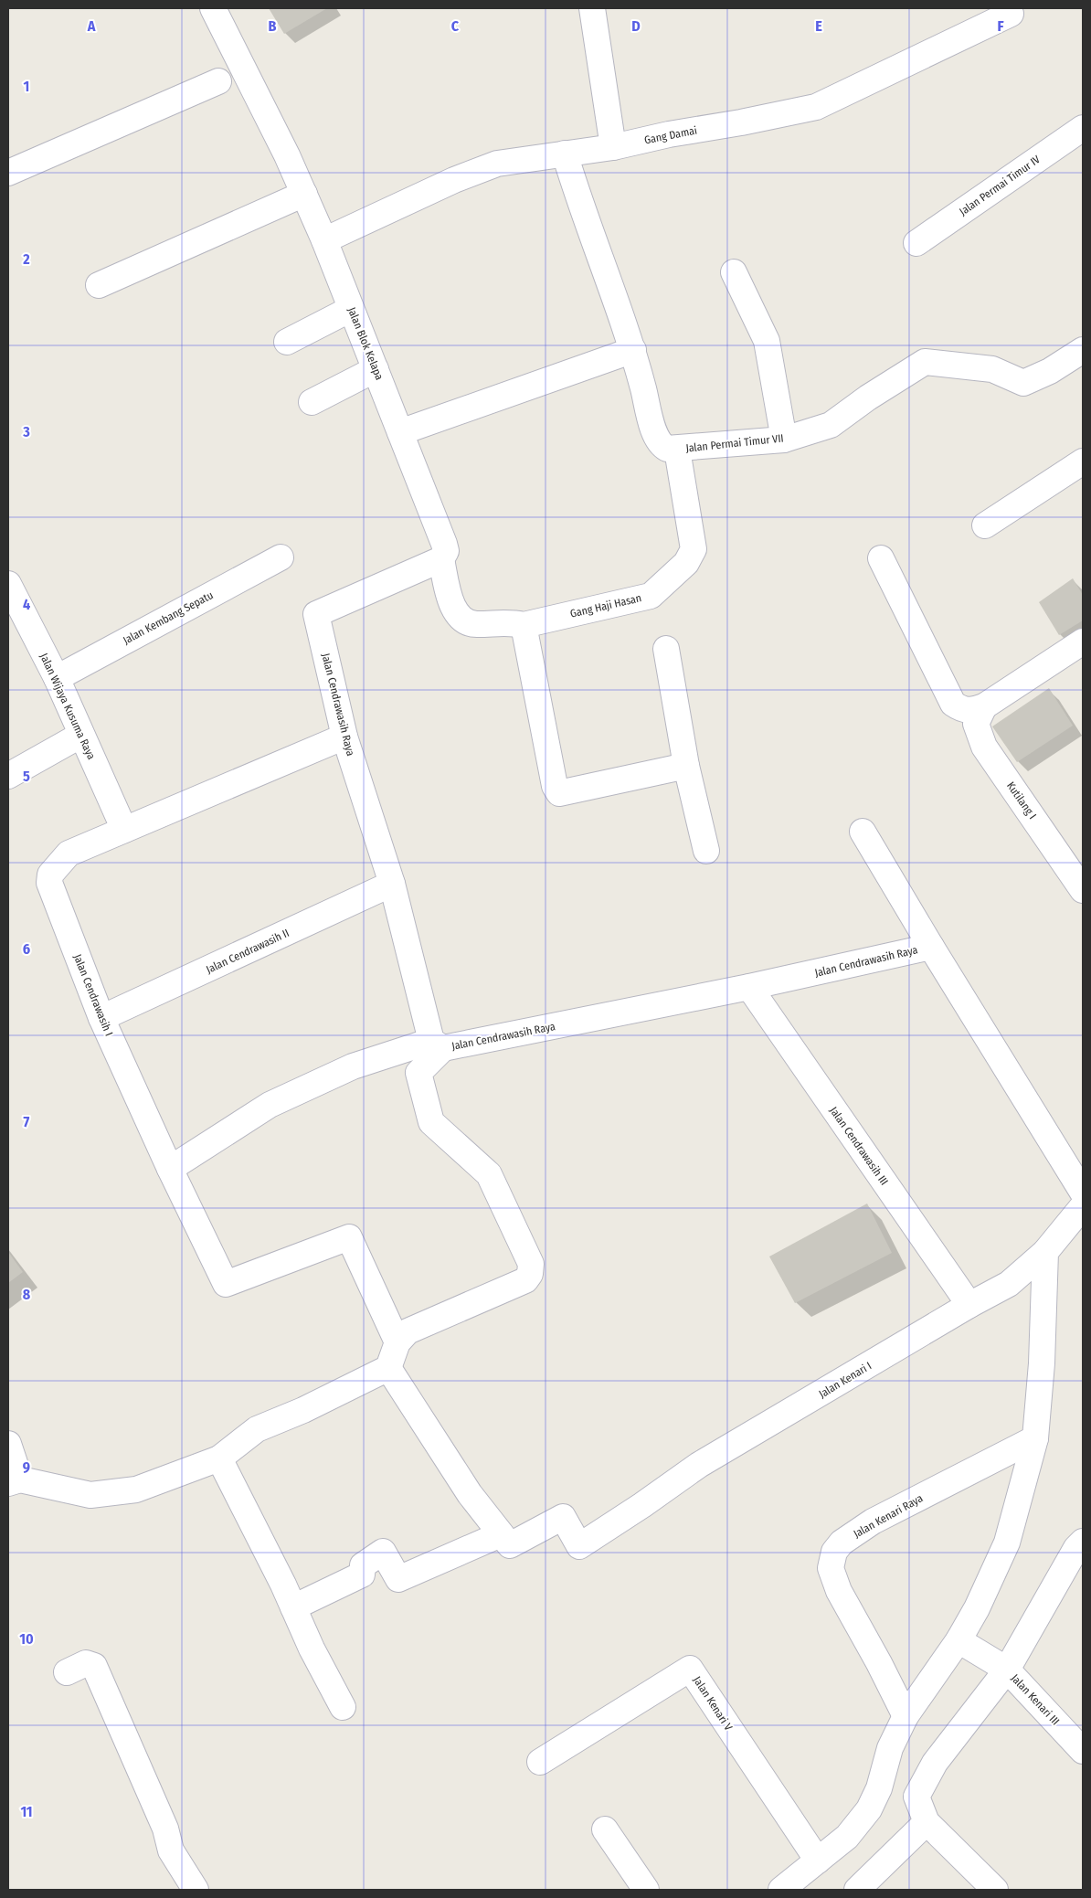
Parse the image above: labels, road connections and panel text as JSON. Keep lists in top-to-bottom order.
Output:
{
  "streets": {
    "street": [
      "Gang Damai",
      "Jalan Permai Timur IV",
      "Jalan Blok Kelapa",
      "Jalan Permai Timur VII",
      "Gang Haji Hasan",
      "Jalan Kembang Sepatu",
      "Jalan Cendrawasih Raya",
      "Jalan Wijaya Kusuma Raya",
      "Kutilang I",
      "Jalan Cendrawasih II",
      "Jalan Cendrawasih I",
      "Jalan Cendrawasih III",
      "Jalan Kenari I",
      "Jalan Kenari Raya",
      "Jalan Kenari III",
      "Jalan Kenari V"
    ]
  },
  "crossings": [
    ["Gang Damai", "Jalan Blok Kelapa"],
    ["Gang Damai", "Jalan Permai Timur VII"],
    ["Jalan Blok Kelapa", "Gang Haji Hasan"],
    ["Jalan Blok Kelapa", "Jalan Cendrawasih Raya"],
    ["Jalan Permai Timur VII", "Gang Haji Hasan"],
    ["Gang Haji Hasan", "Jalan Cendrawasih Raya"],
    ["Jalan Kembang Sepatu", "Jalan Wijaya Kusuma Raya"],
    ["Jalan Cendrawasih Raya", "Jalan Cendrawasih II"],
    ["Jalan Cendrawasih Raya", "Jalan Cendrawasih I"],
    ["Jalan Cendrawasih Raya", "Jalan Cendrawasih III"],
    ["Jalan Wijaya Kusuma Raya", "Jalan Cendrawasih I"],
    ["Jalan Cendrawasih II", "Jalan Cendrawasih I"],
    ["Jalan Cendrawasih III", "Jalan Kenari I"]
  ],
  "grid": {
    "columns": [
      "A",
      "B",
      "C",
      "D",
      "E",
      "F"
    ],
    "rows": [
      "1",
      "2",
      "3",
      "4",
      "5",
      "6",
      "7",
      "8",
      "9",
      "10",
      "11"
    ]
  }
}
